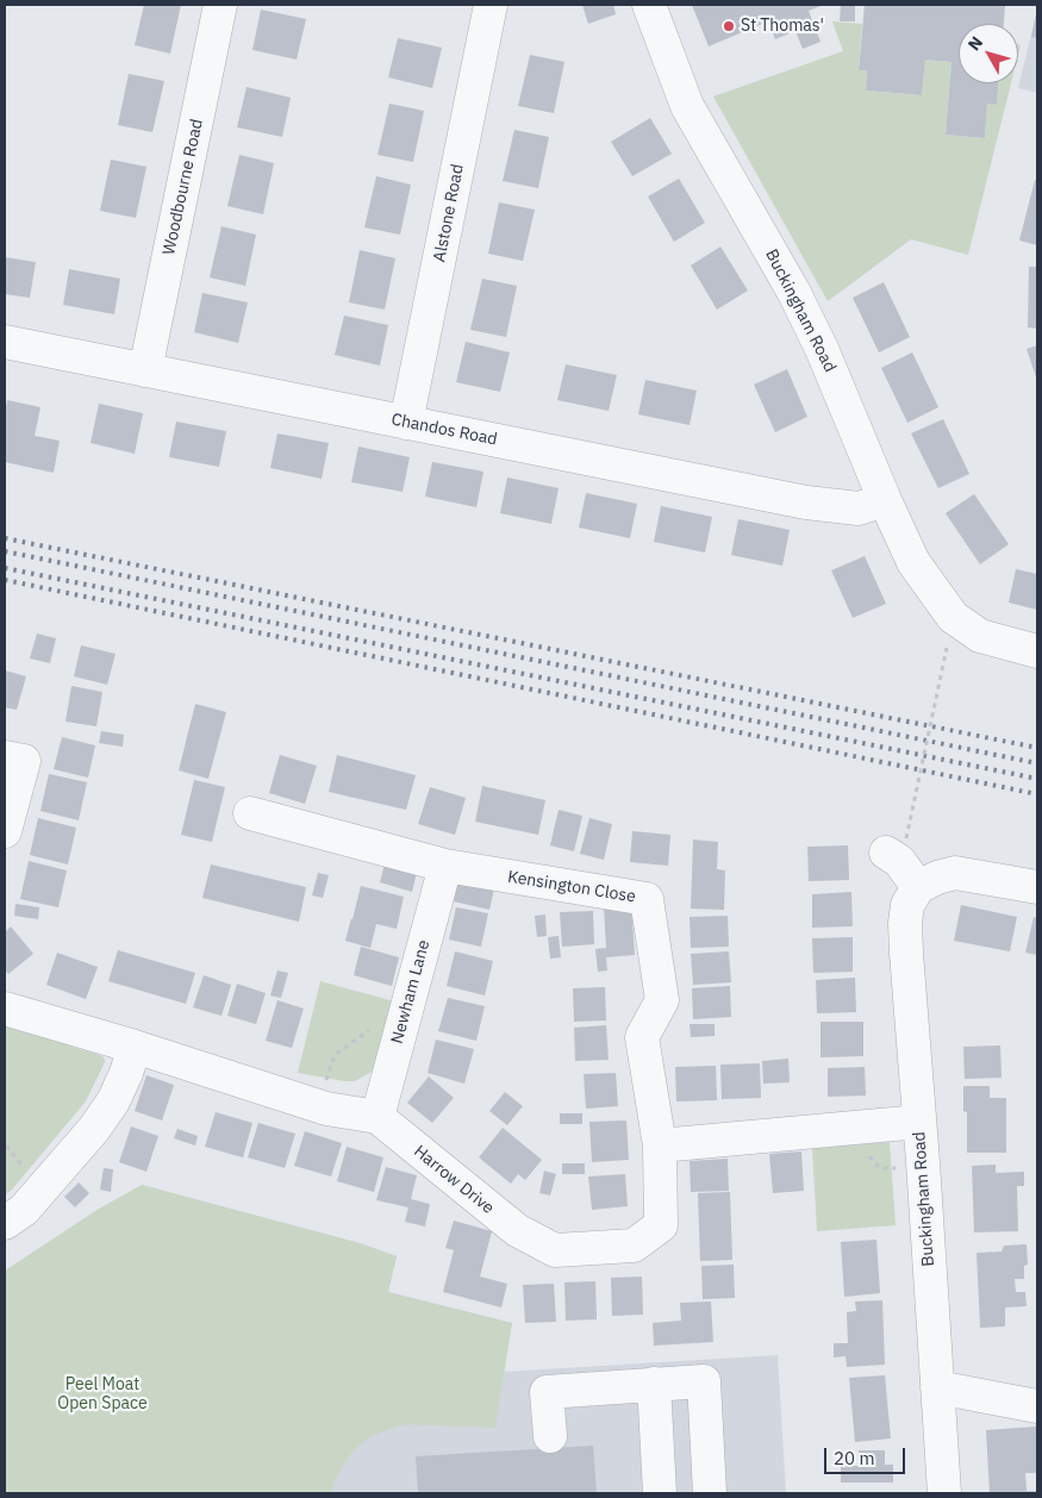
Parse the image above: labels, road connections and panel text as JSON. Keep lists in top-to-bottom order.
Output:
{
  "streets": {
    "street": [
      "Woodbourne Road",
      "Alstone Road",
      "Buckingham Road",
      "Chandos Road",
      "Kensington Close",
      "Newham Lane",
      "Harrow Drive"
    ]
  },
  "crossings": [
    ["Woodbourne Road", "Chandos Road"],
    ["Alstone Road", "Chandos Road"],
    ["Buckingham Road", "Chandos Road"],
    ["Kensington Close", "Newham Lane"],
    ["Kensington Close", "Harrow Drive"],
    ["Newham Lane", "Harrow Drive"]
  ],
  "parks": ["Peel Moat Open Space"],
  "places": ["St Thomas'"],
  "scale_bar": "20 m",
  "north": "top left"
}
